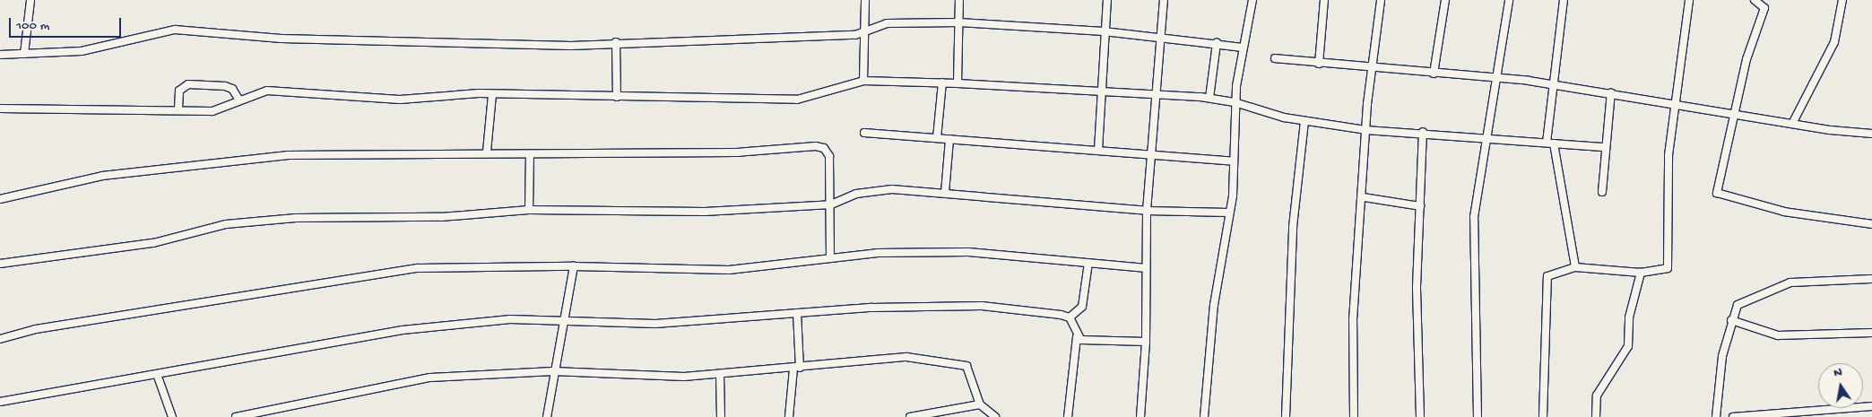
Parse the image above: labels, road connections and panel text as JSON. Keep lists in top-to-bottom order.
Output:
{
  "scale_bar": "100 m",
  "north": "top"
}
